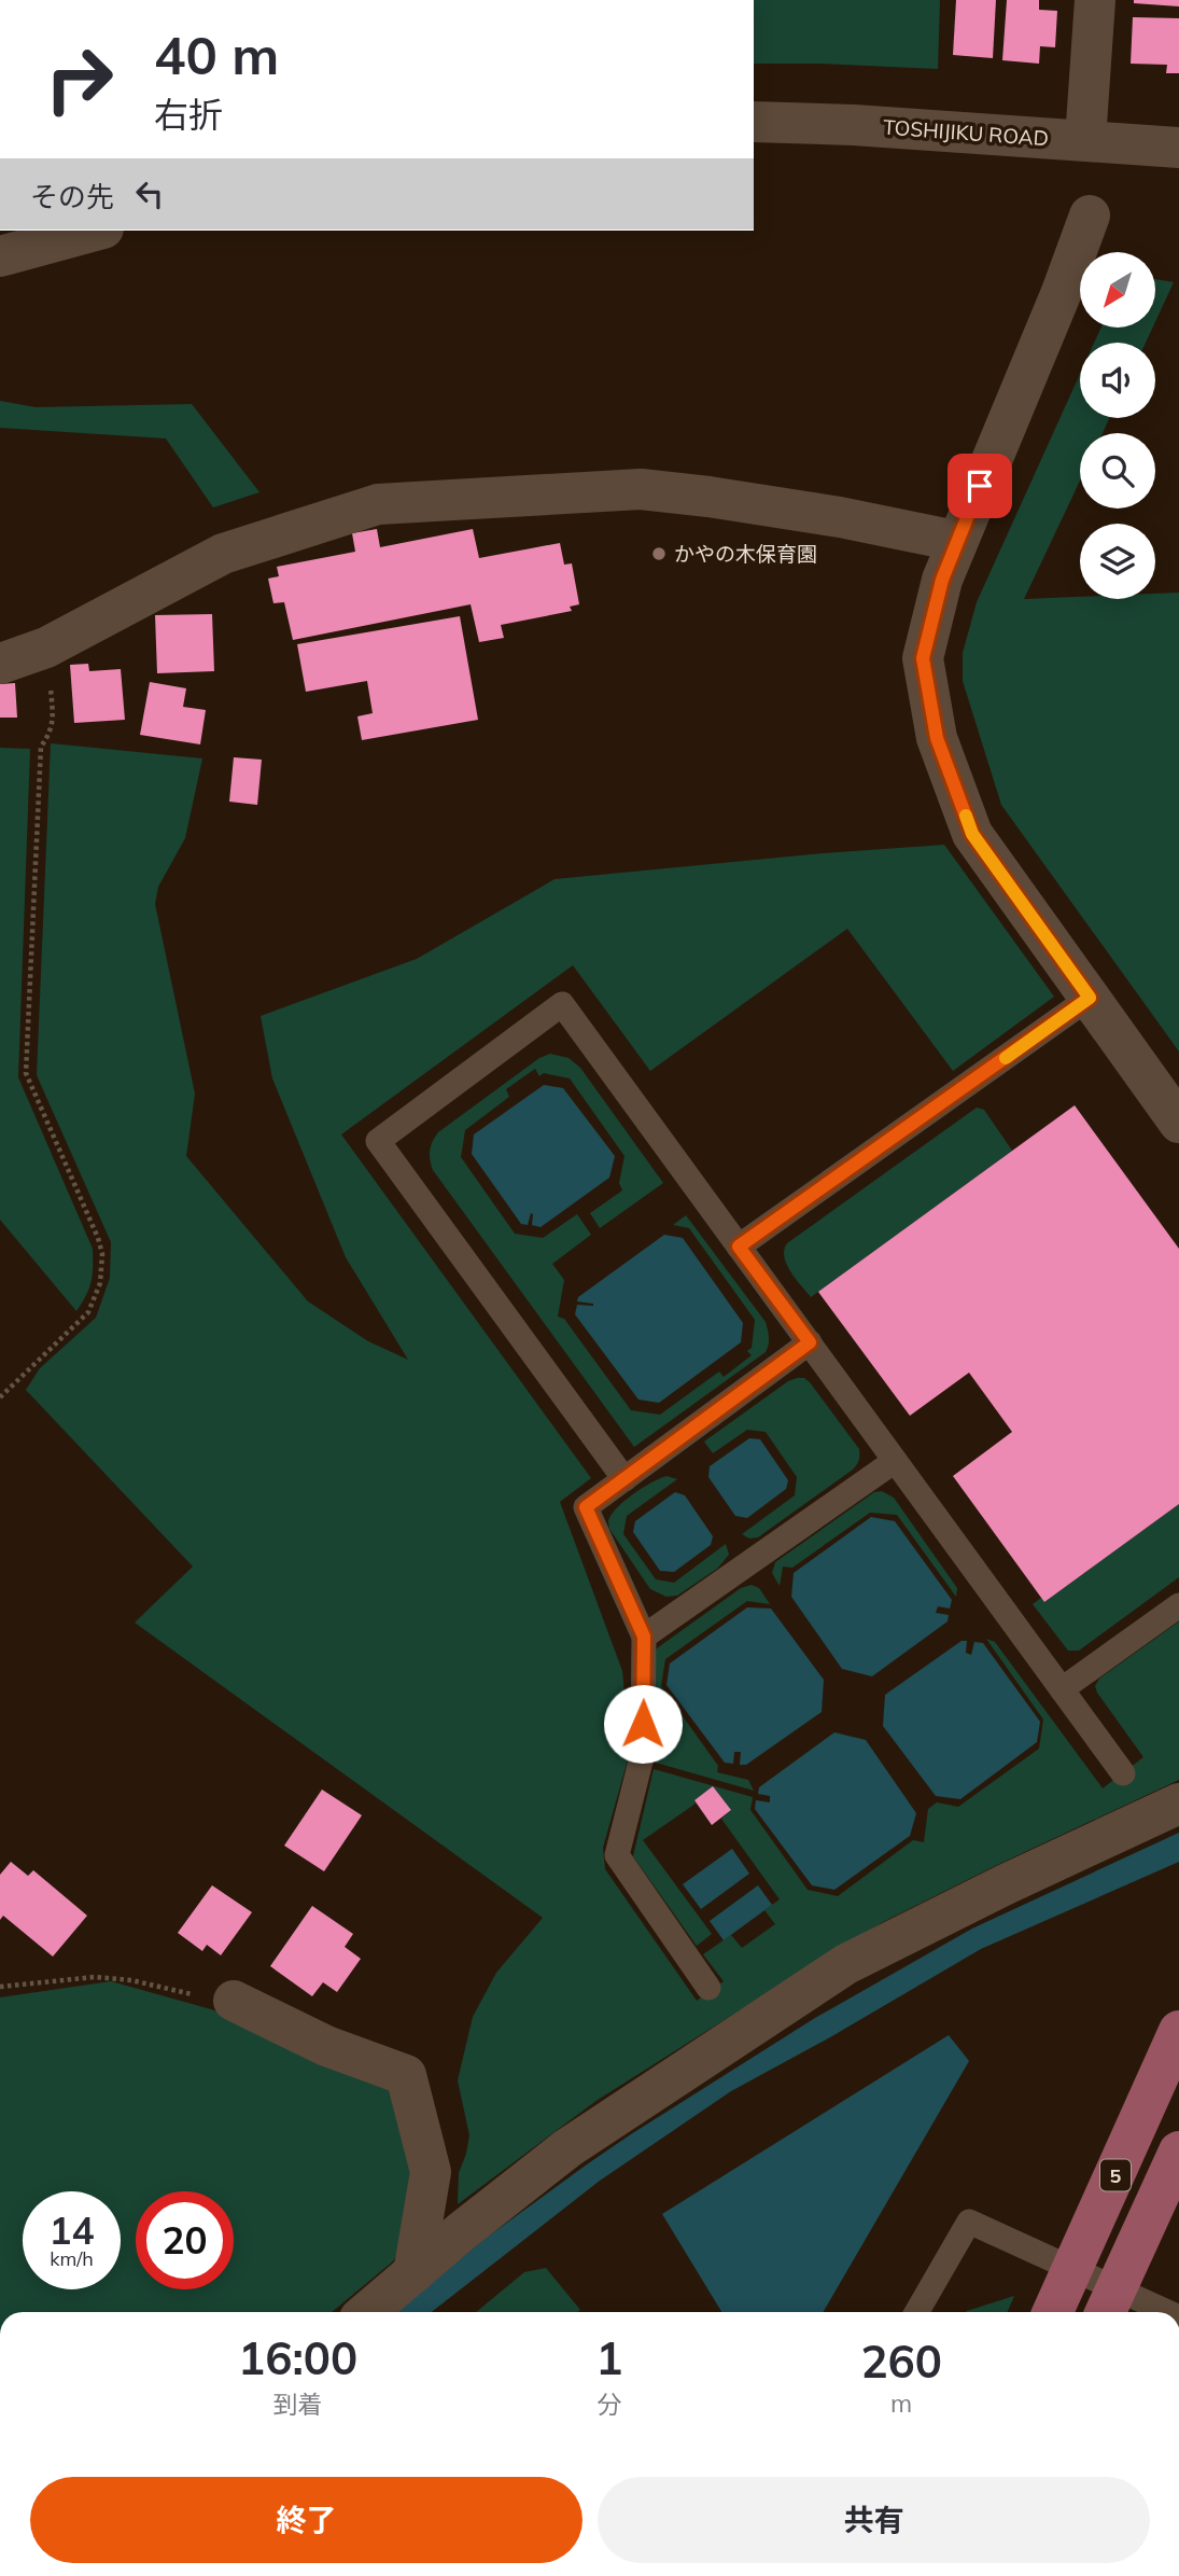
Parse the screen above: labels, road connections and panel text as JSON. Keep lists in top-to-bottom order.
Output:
{
  "streets": {
    "main road": ["5"],
    "street": ["TOSHIJIKU ROAD"]
  },
  "places": ["かやの木保育園"],
  "north": "bottom left",
  "page": {
    "turn": ["40 m", "右折"],
    "then": "その先",
    "speed": "14 km/h",
    "limit": "20",
    "eta": [
      "16:00",
      "到着",
      "1",
      "分",
      "260",
      "m"
    ],
    "buttons": ["終了", "共有"]
  }
}
